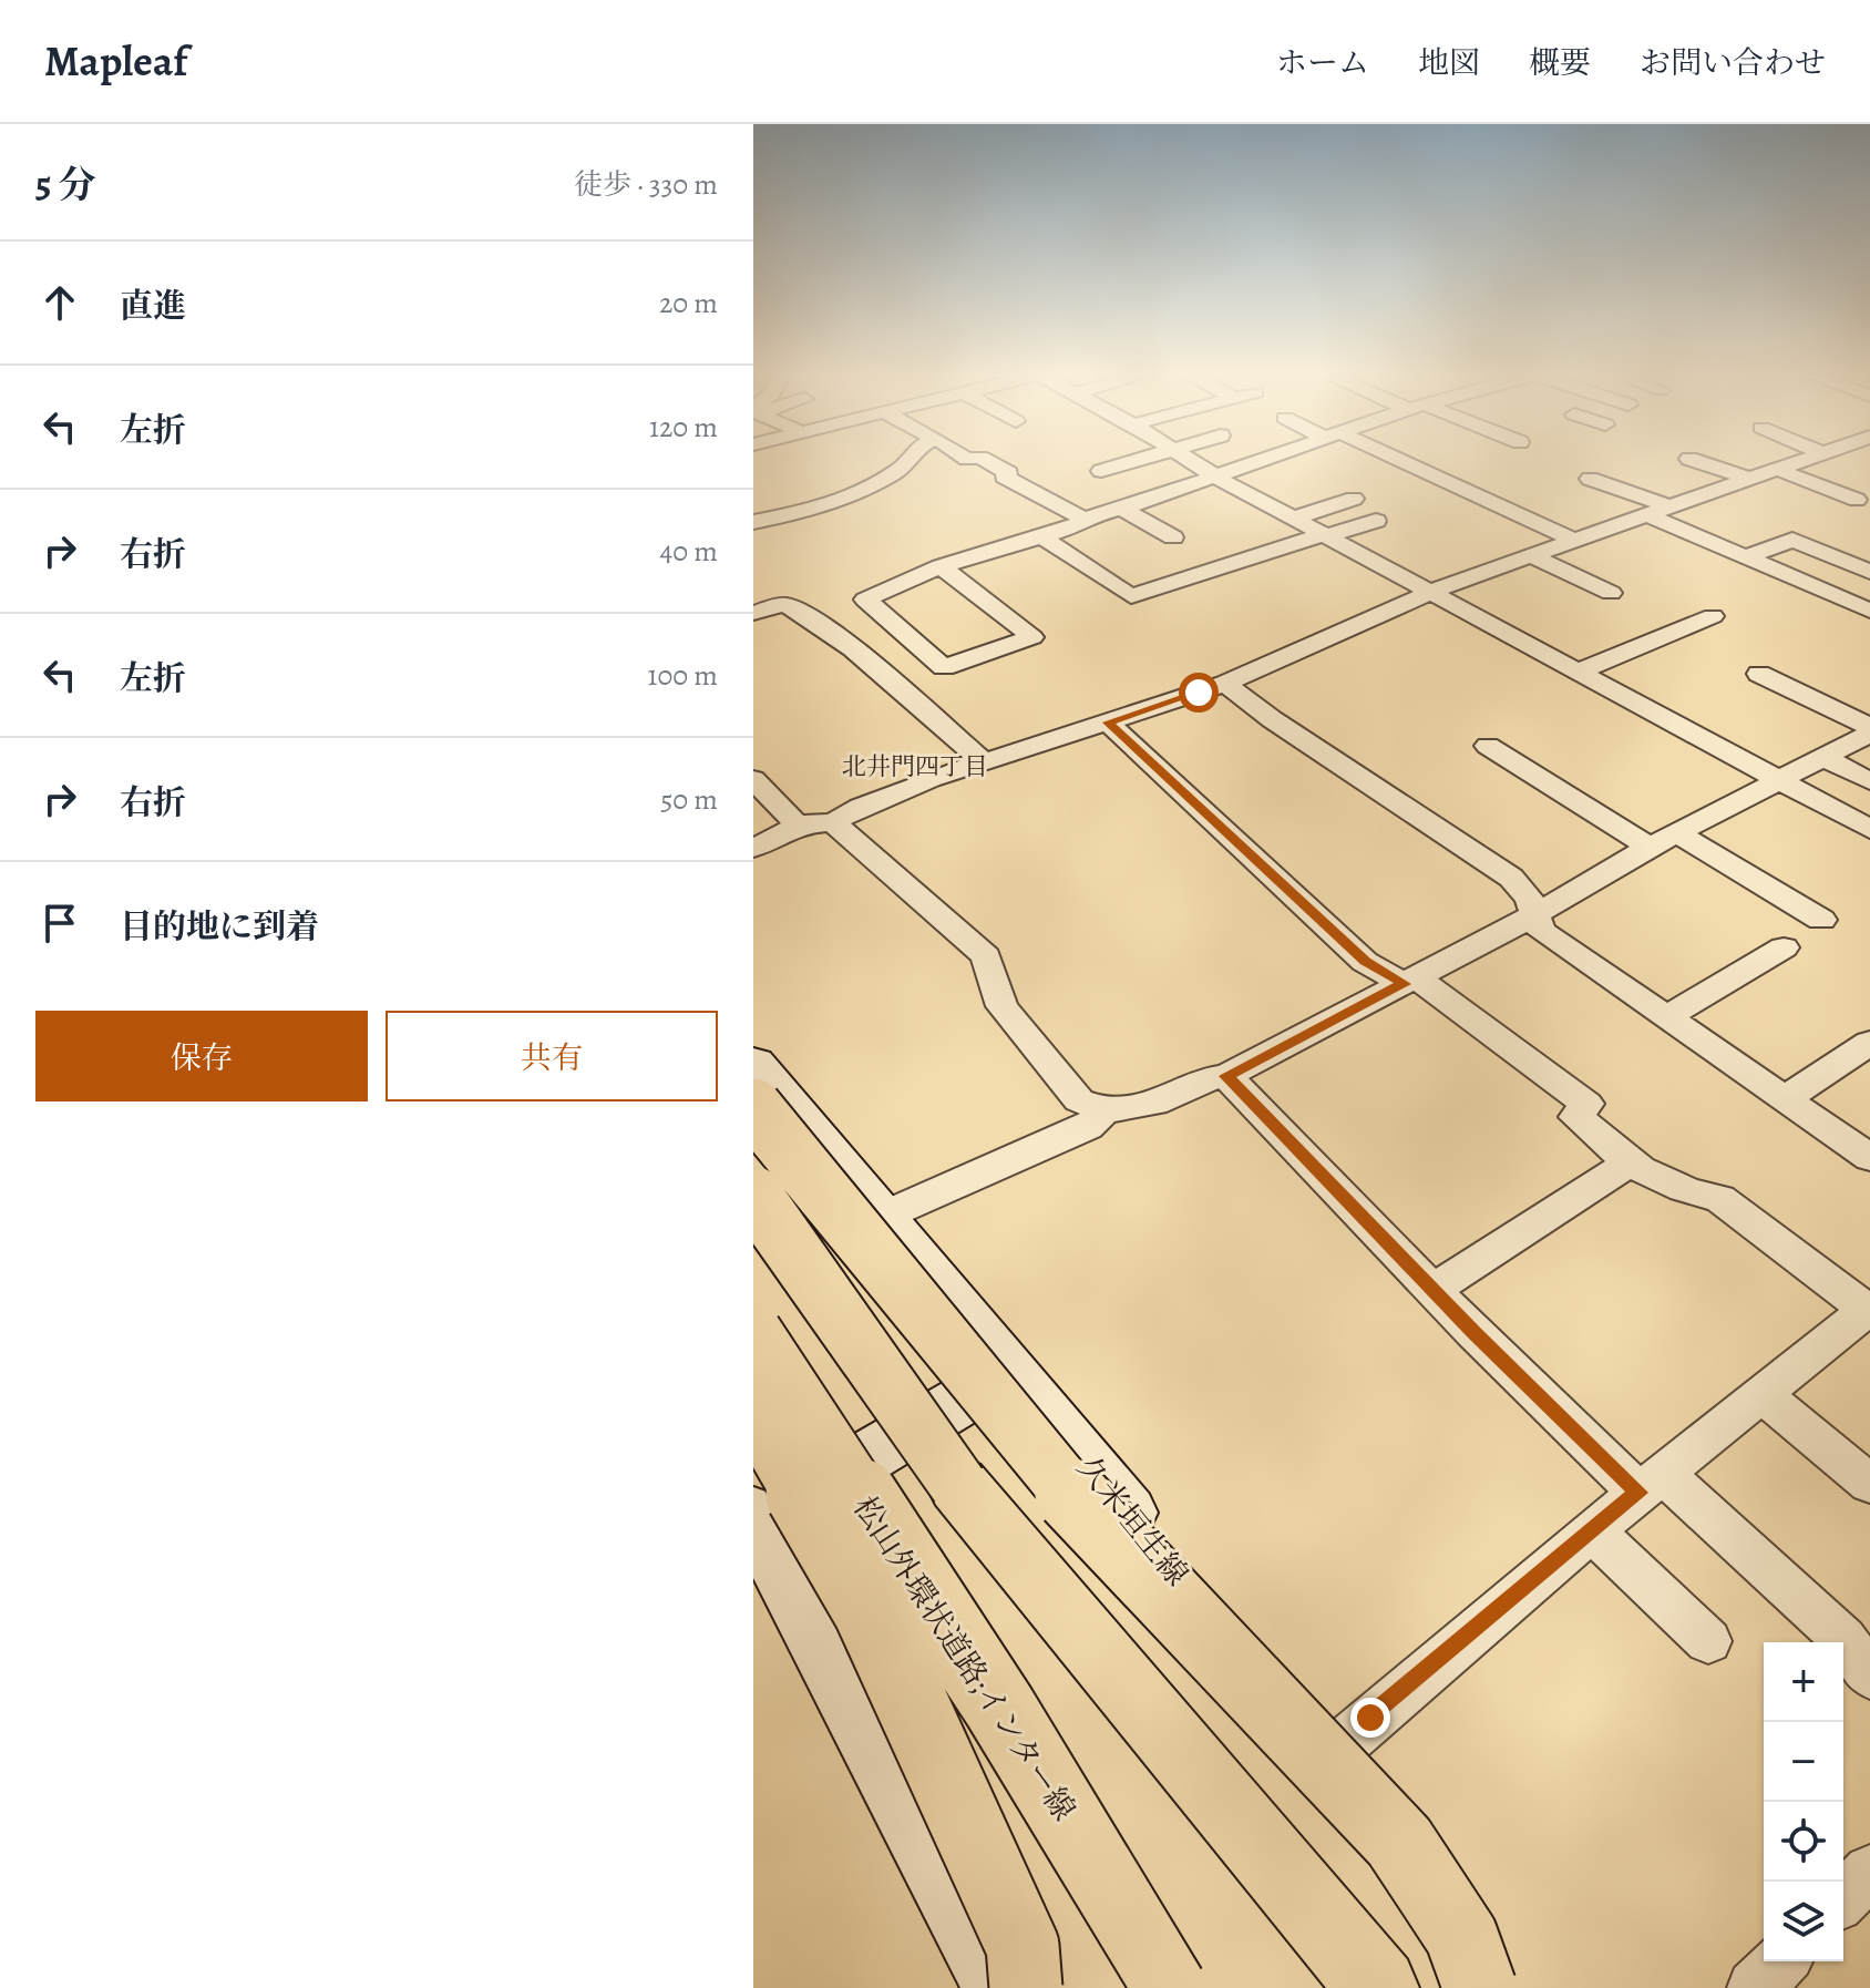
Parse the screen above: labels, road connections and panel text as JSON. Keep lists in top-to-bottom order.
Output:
{
  "streets": {
    "highway": ["松山外環状道路;インター線"],
    "main road": ["久米垣生線"]
  },
  "districts": ["北井門四丁目"],
  "page": {
    "header": "Mapleaf",
    "nav": [
      "ホーム",
      "地図",
      "概要",
      "お問い合わせ"
    ],
    "heading": ["5 分", "徒歩 · 330 m"],
    "list": [
      ["直進", "20 m"],
      ["左折", "120 m"],
      ["右折", "40 m"],
      ["左折", "100 m"],
      ["右折", "50 m"],
      "目的地に到着"
    ],
    "buttons": ["保存", "共有"],
    "map_buttons": ["+", "−"]
  }
}
